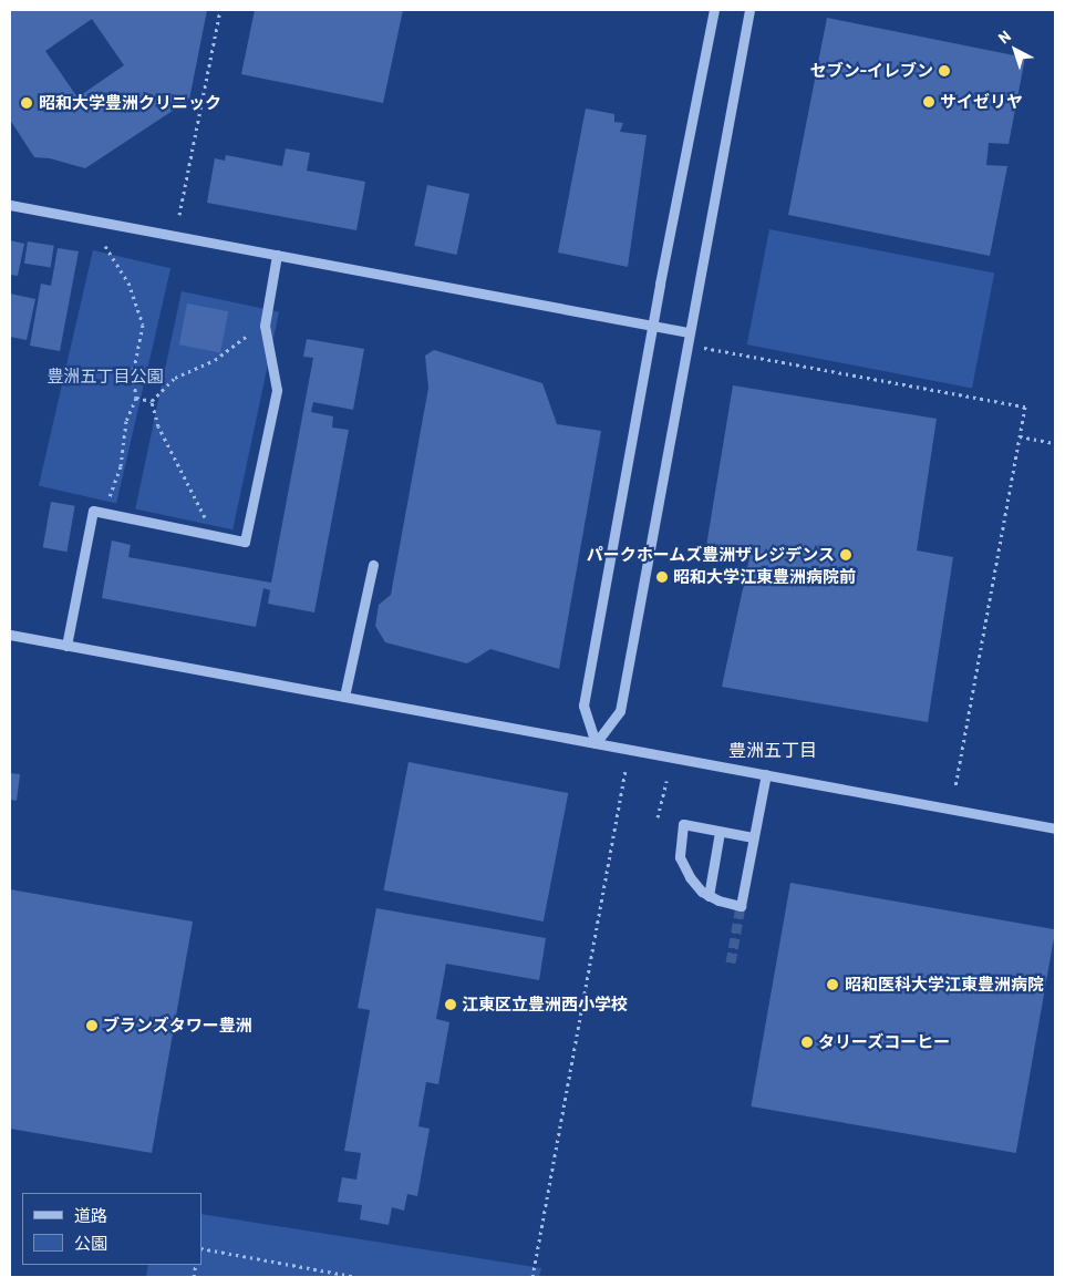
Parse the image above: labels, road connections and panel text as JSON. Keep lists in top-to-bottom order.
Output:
{
  "districts": ["豊洲五丁目"],
  "parks": ["豊洲五丁目公園"],
  "places": [
    "セブン-イレブン",
    "サイゼリヤ",
    "昭和大学豊洲クリニック",
    "パークホームズ豊洲ザレジデンス",
    "昭和大学江東豊洲病院前",
    "昭和医科大学江東豊洲病院",
    "江東区立豊洲西小学校",
    "ブランズタワー豊洲",
    "タリーズコーヒー"
  ],
  "legend": ["道路", "公園"],
  "north": "top left"
}
